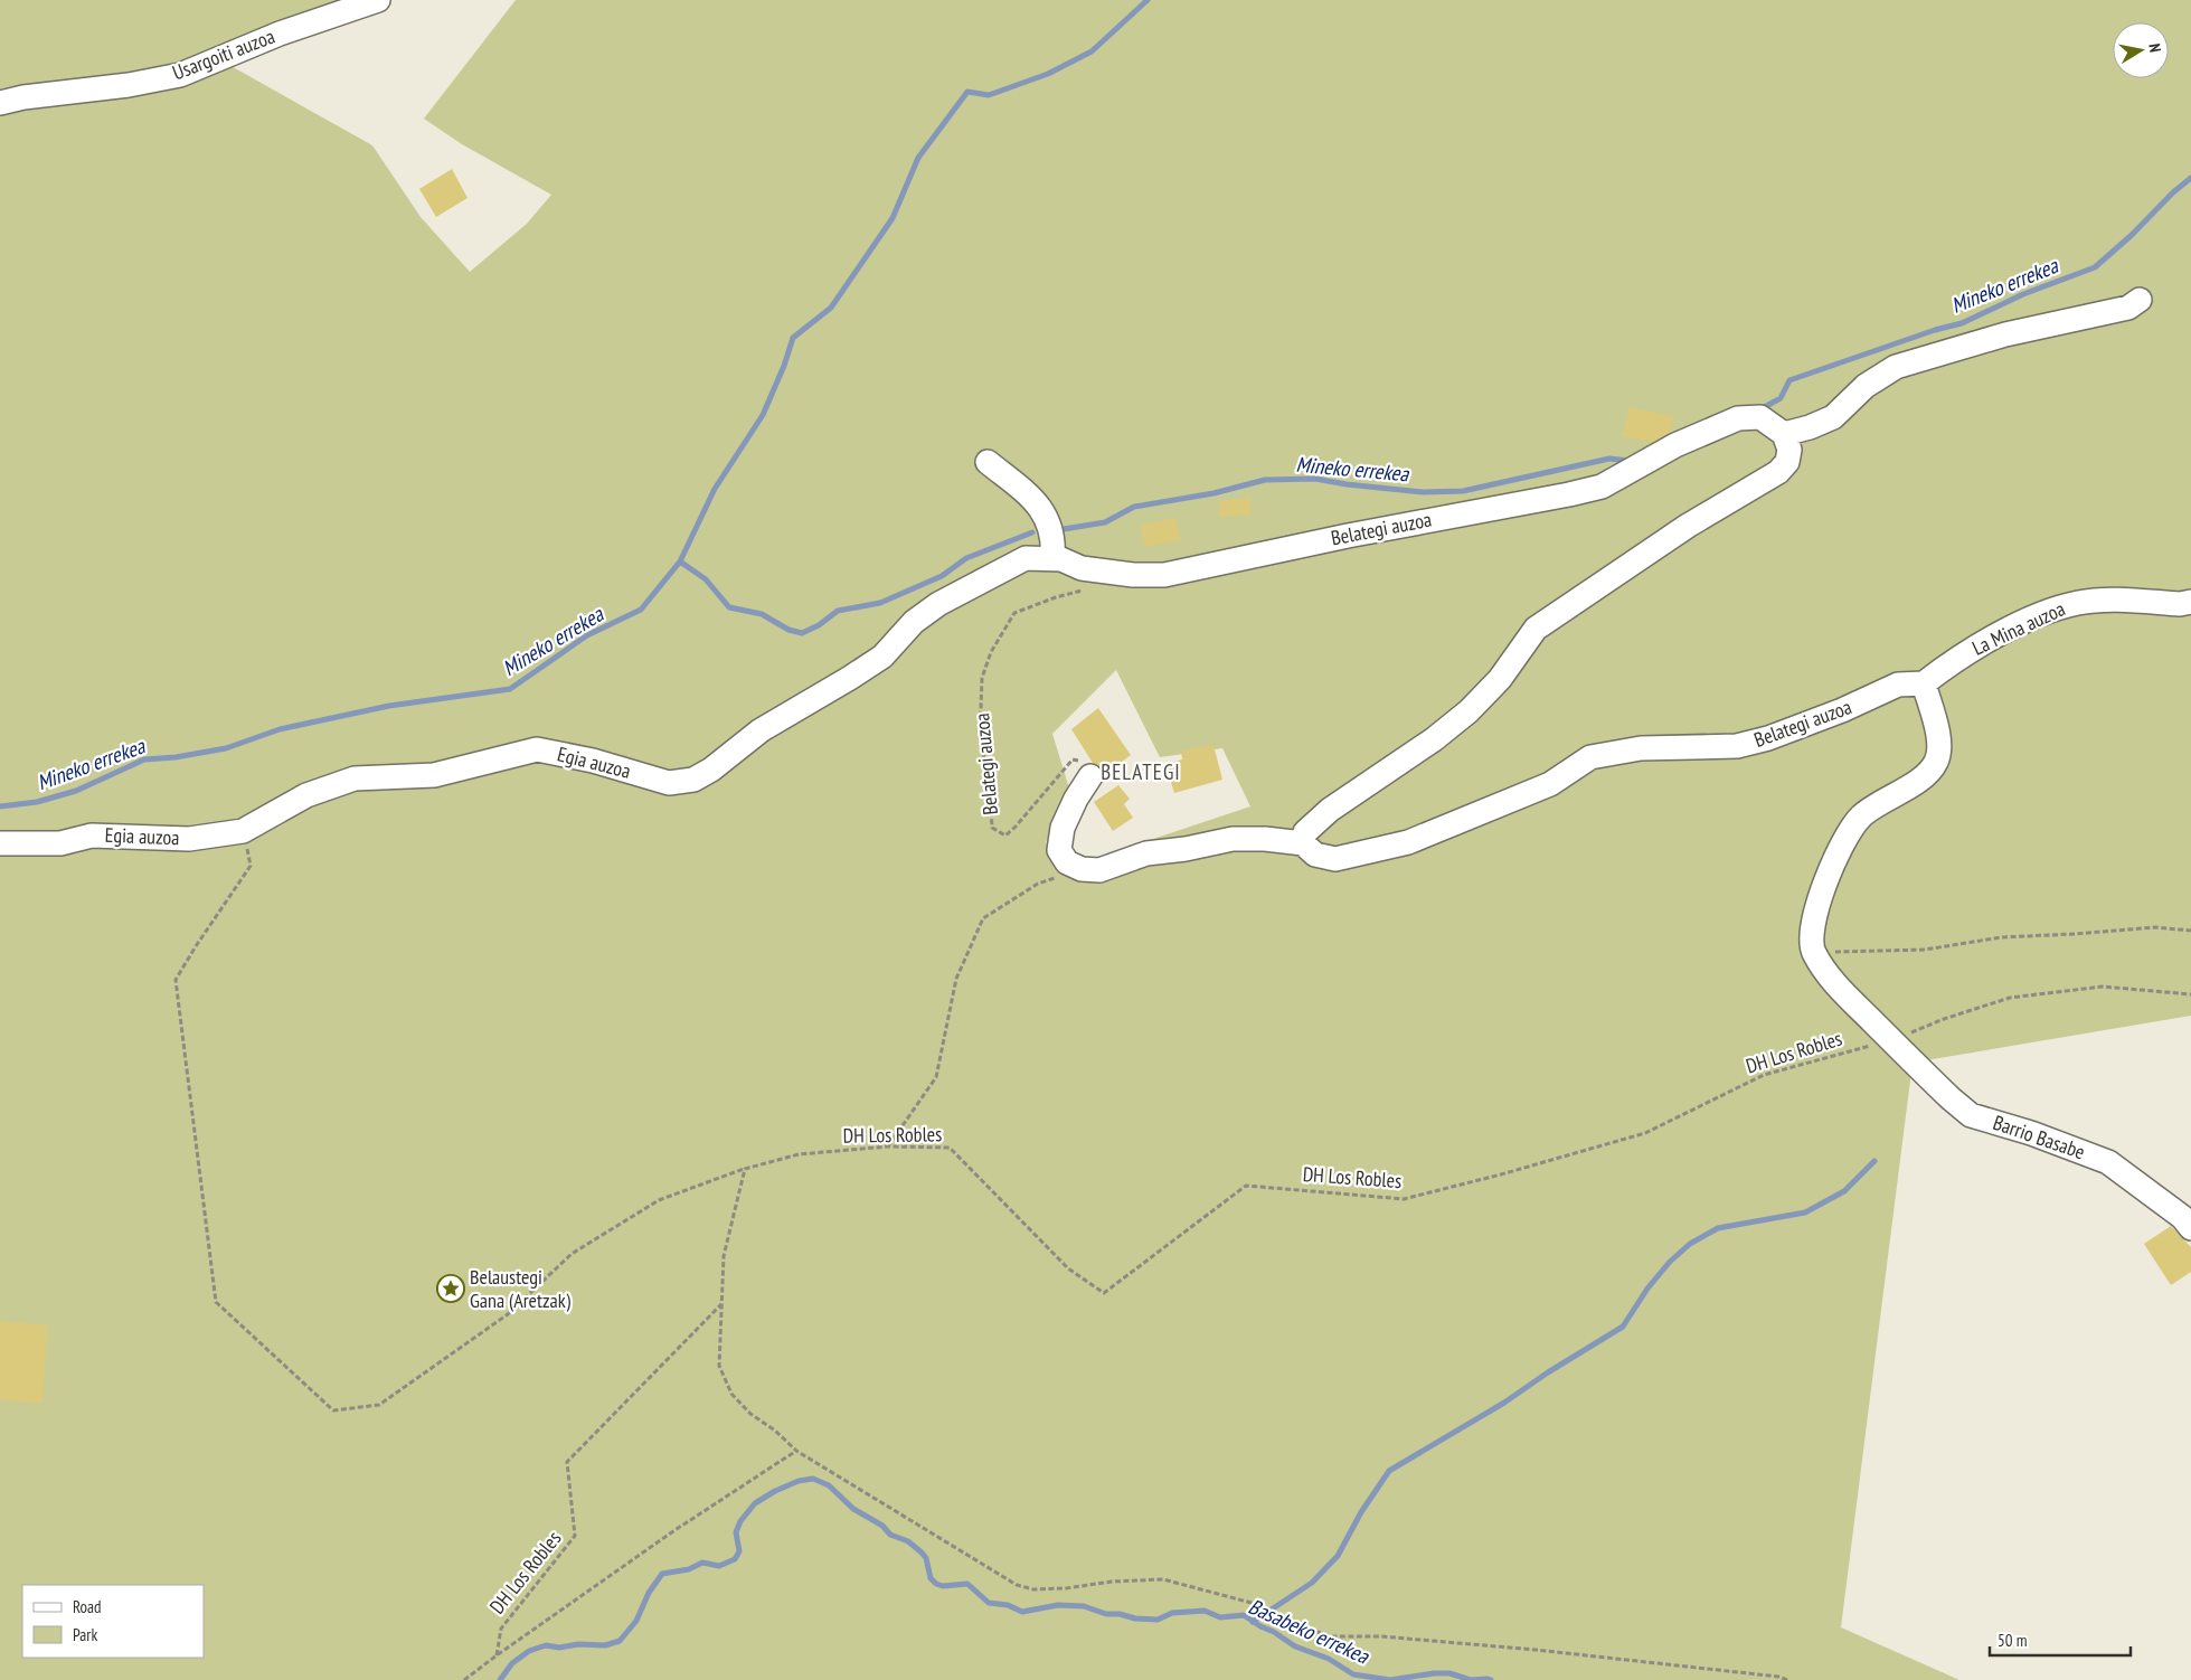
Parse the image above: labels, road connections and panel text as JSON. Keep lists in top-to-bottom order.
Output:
{
  "streets": {
    "lane": [
      "Usargoiti auzoa",
      "Belategi auzoa",
      "La Mina auzoa",
      "Egia auzoa",
      "Barrio Basabe"
    ],
    "path": ["DH Los Robles"]
  },
  "crossings": [
    ["Belategi auzoa", "La Mina auzoa"],
    ["Belategi auzoa", "Egia auzoa"],
    ["Egia auzoa", "DH Los Robles"],
    ["DH Los Robles", "Barrio Basabe"]
  ],
  "districts": ["BELATEGI"],
  "water": ["Mineko errekea", "Basabeko errekea"],
  "places": {
    "place": ["Belaustegi Gana (Aretzak)"]
  },
  "legend": ["Road", "Park"],
  "scale_bar": "50 m",
  "north": "right"
}
